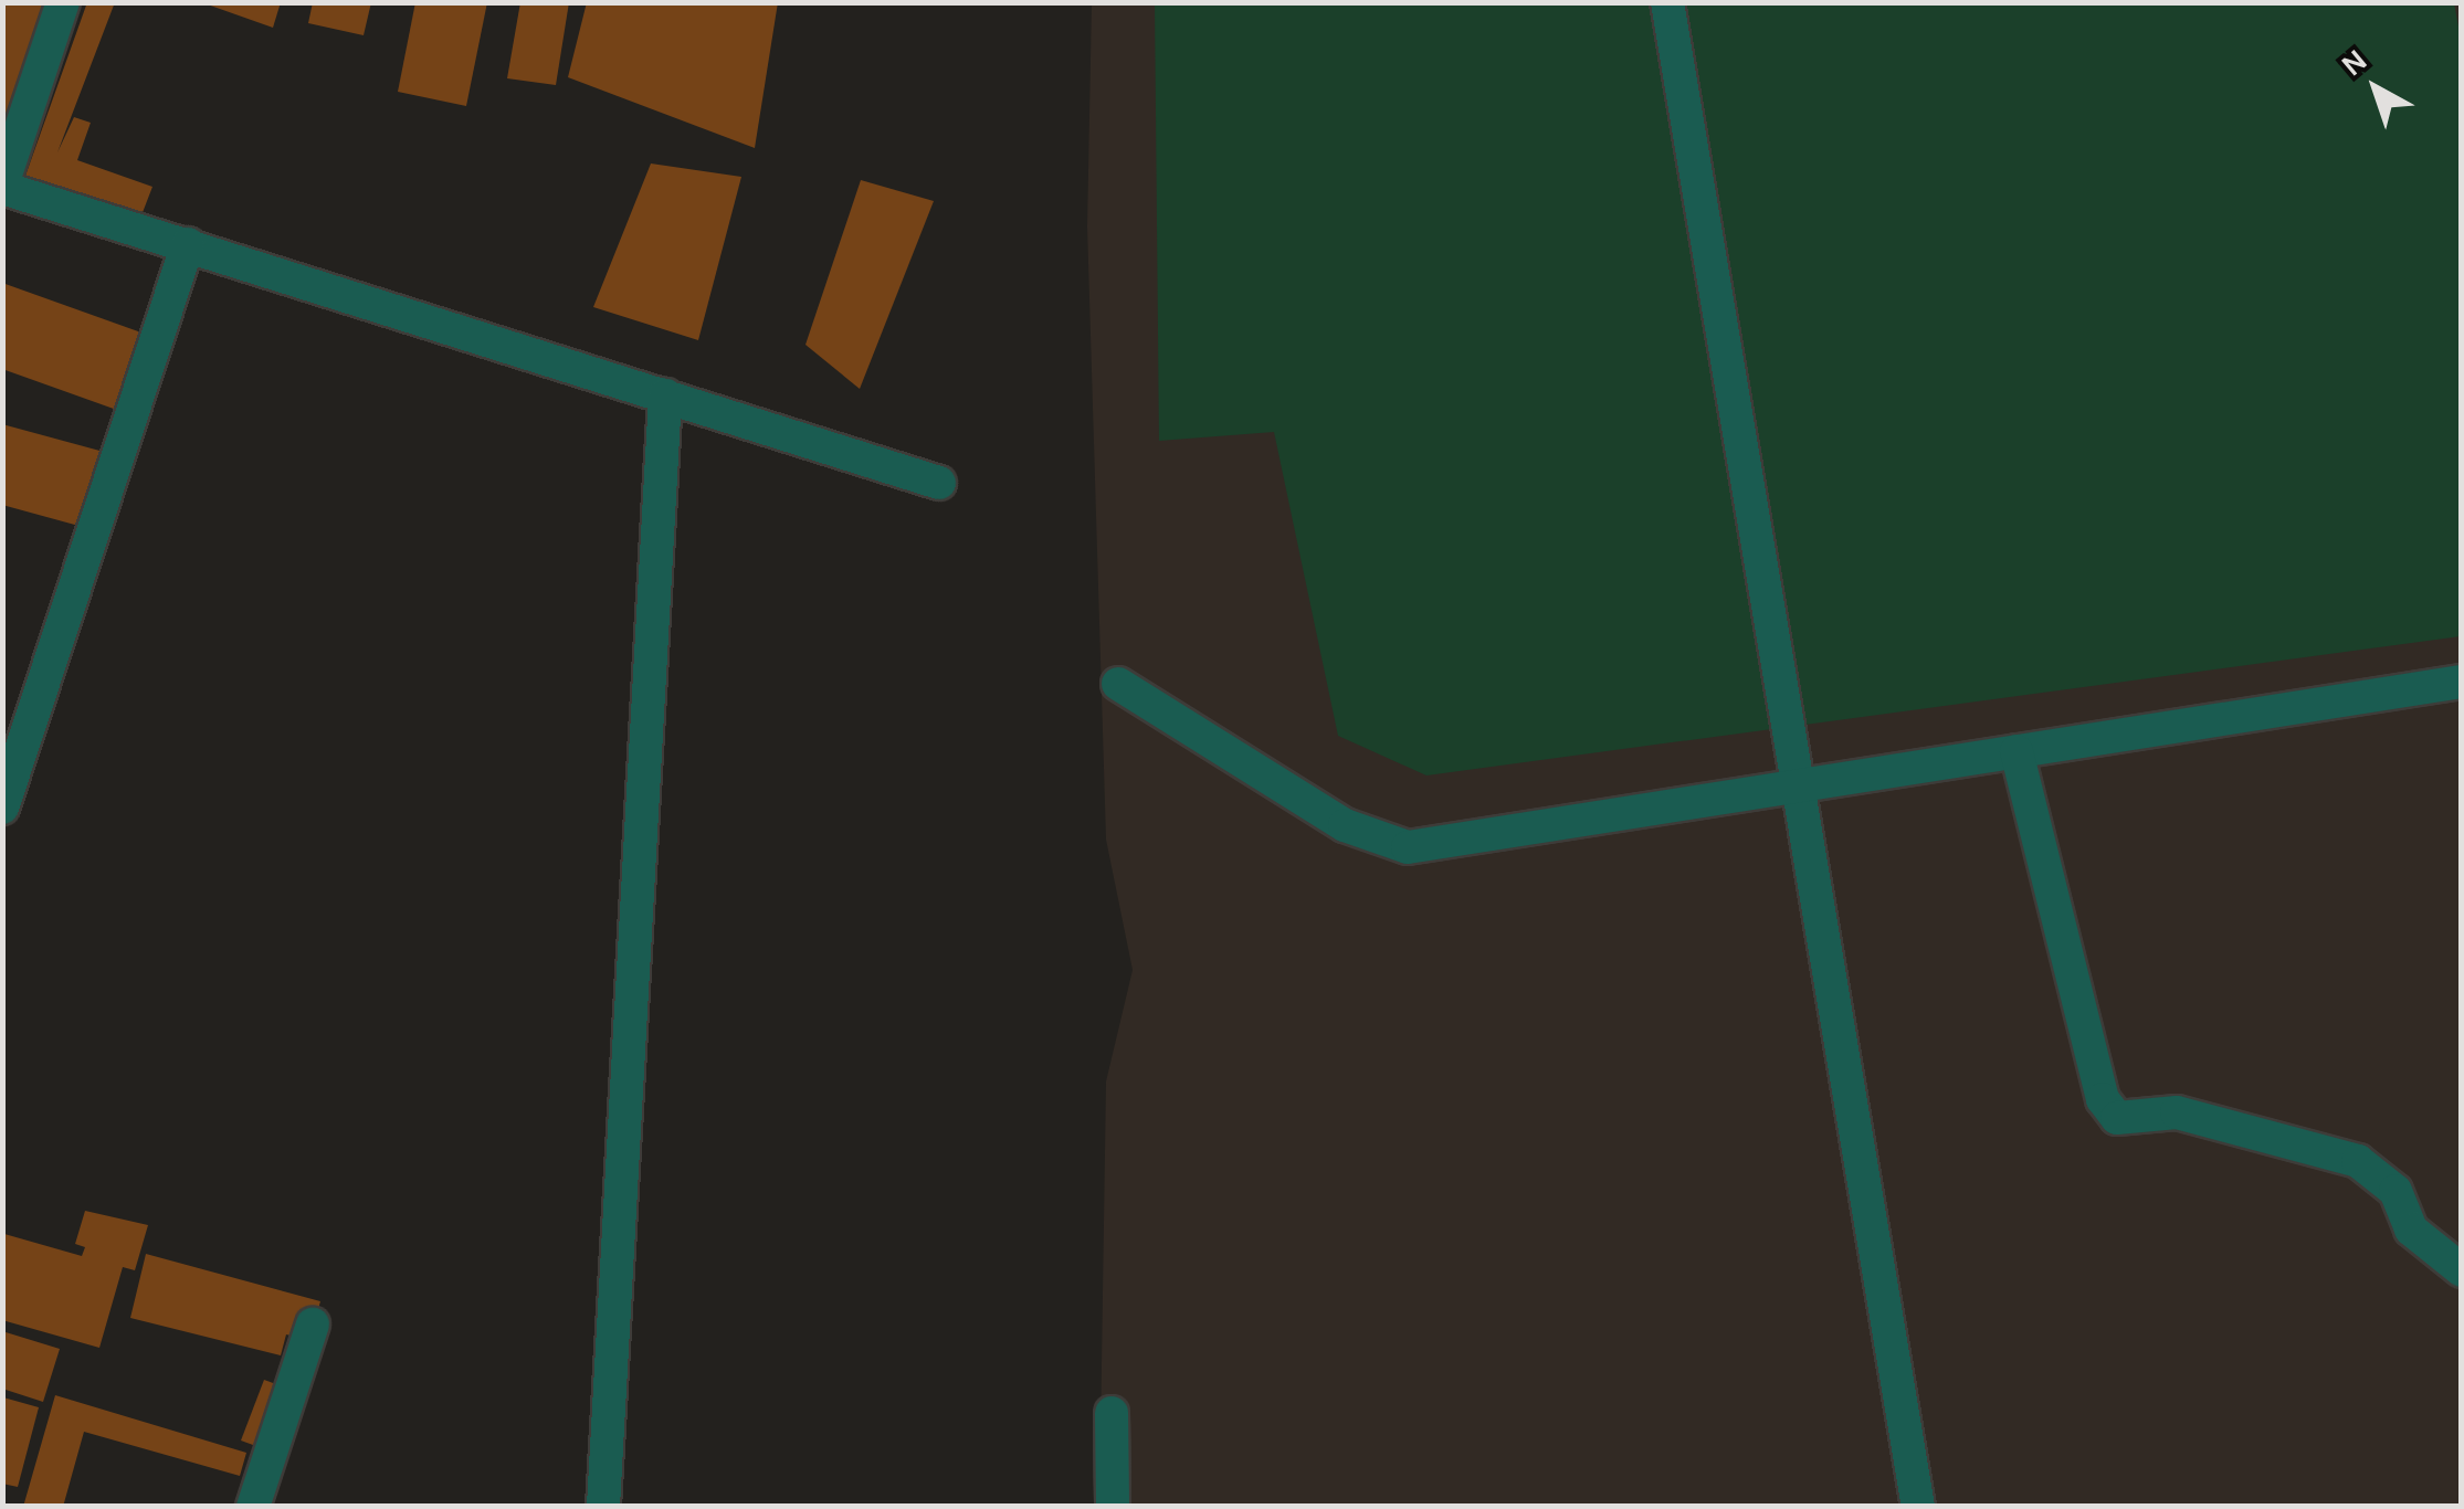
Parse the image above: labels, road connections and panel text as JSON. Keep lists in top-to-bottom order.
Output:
{
  "north": "top left"
}
